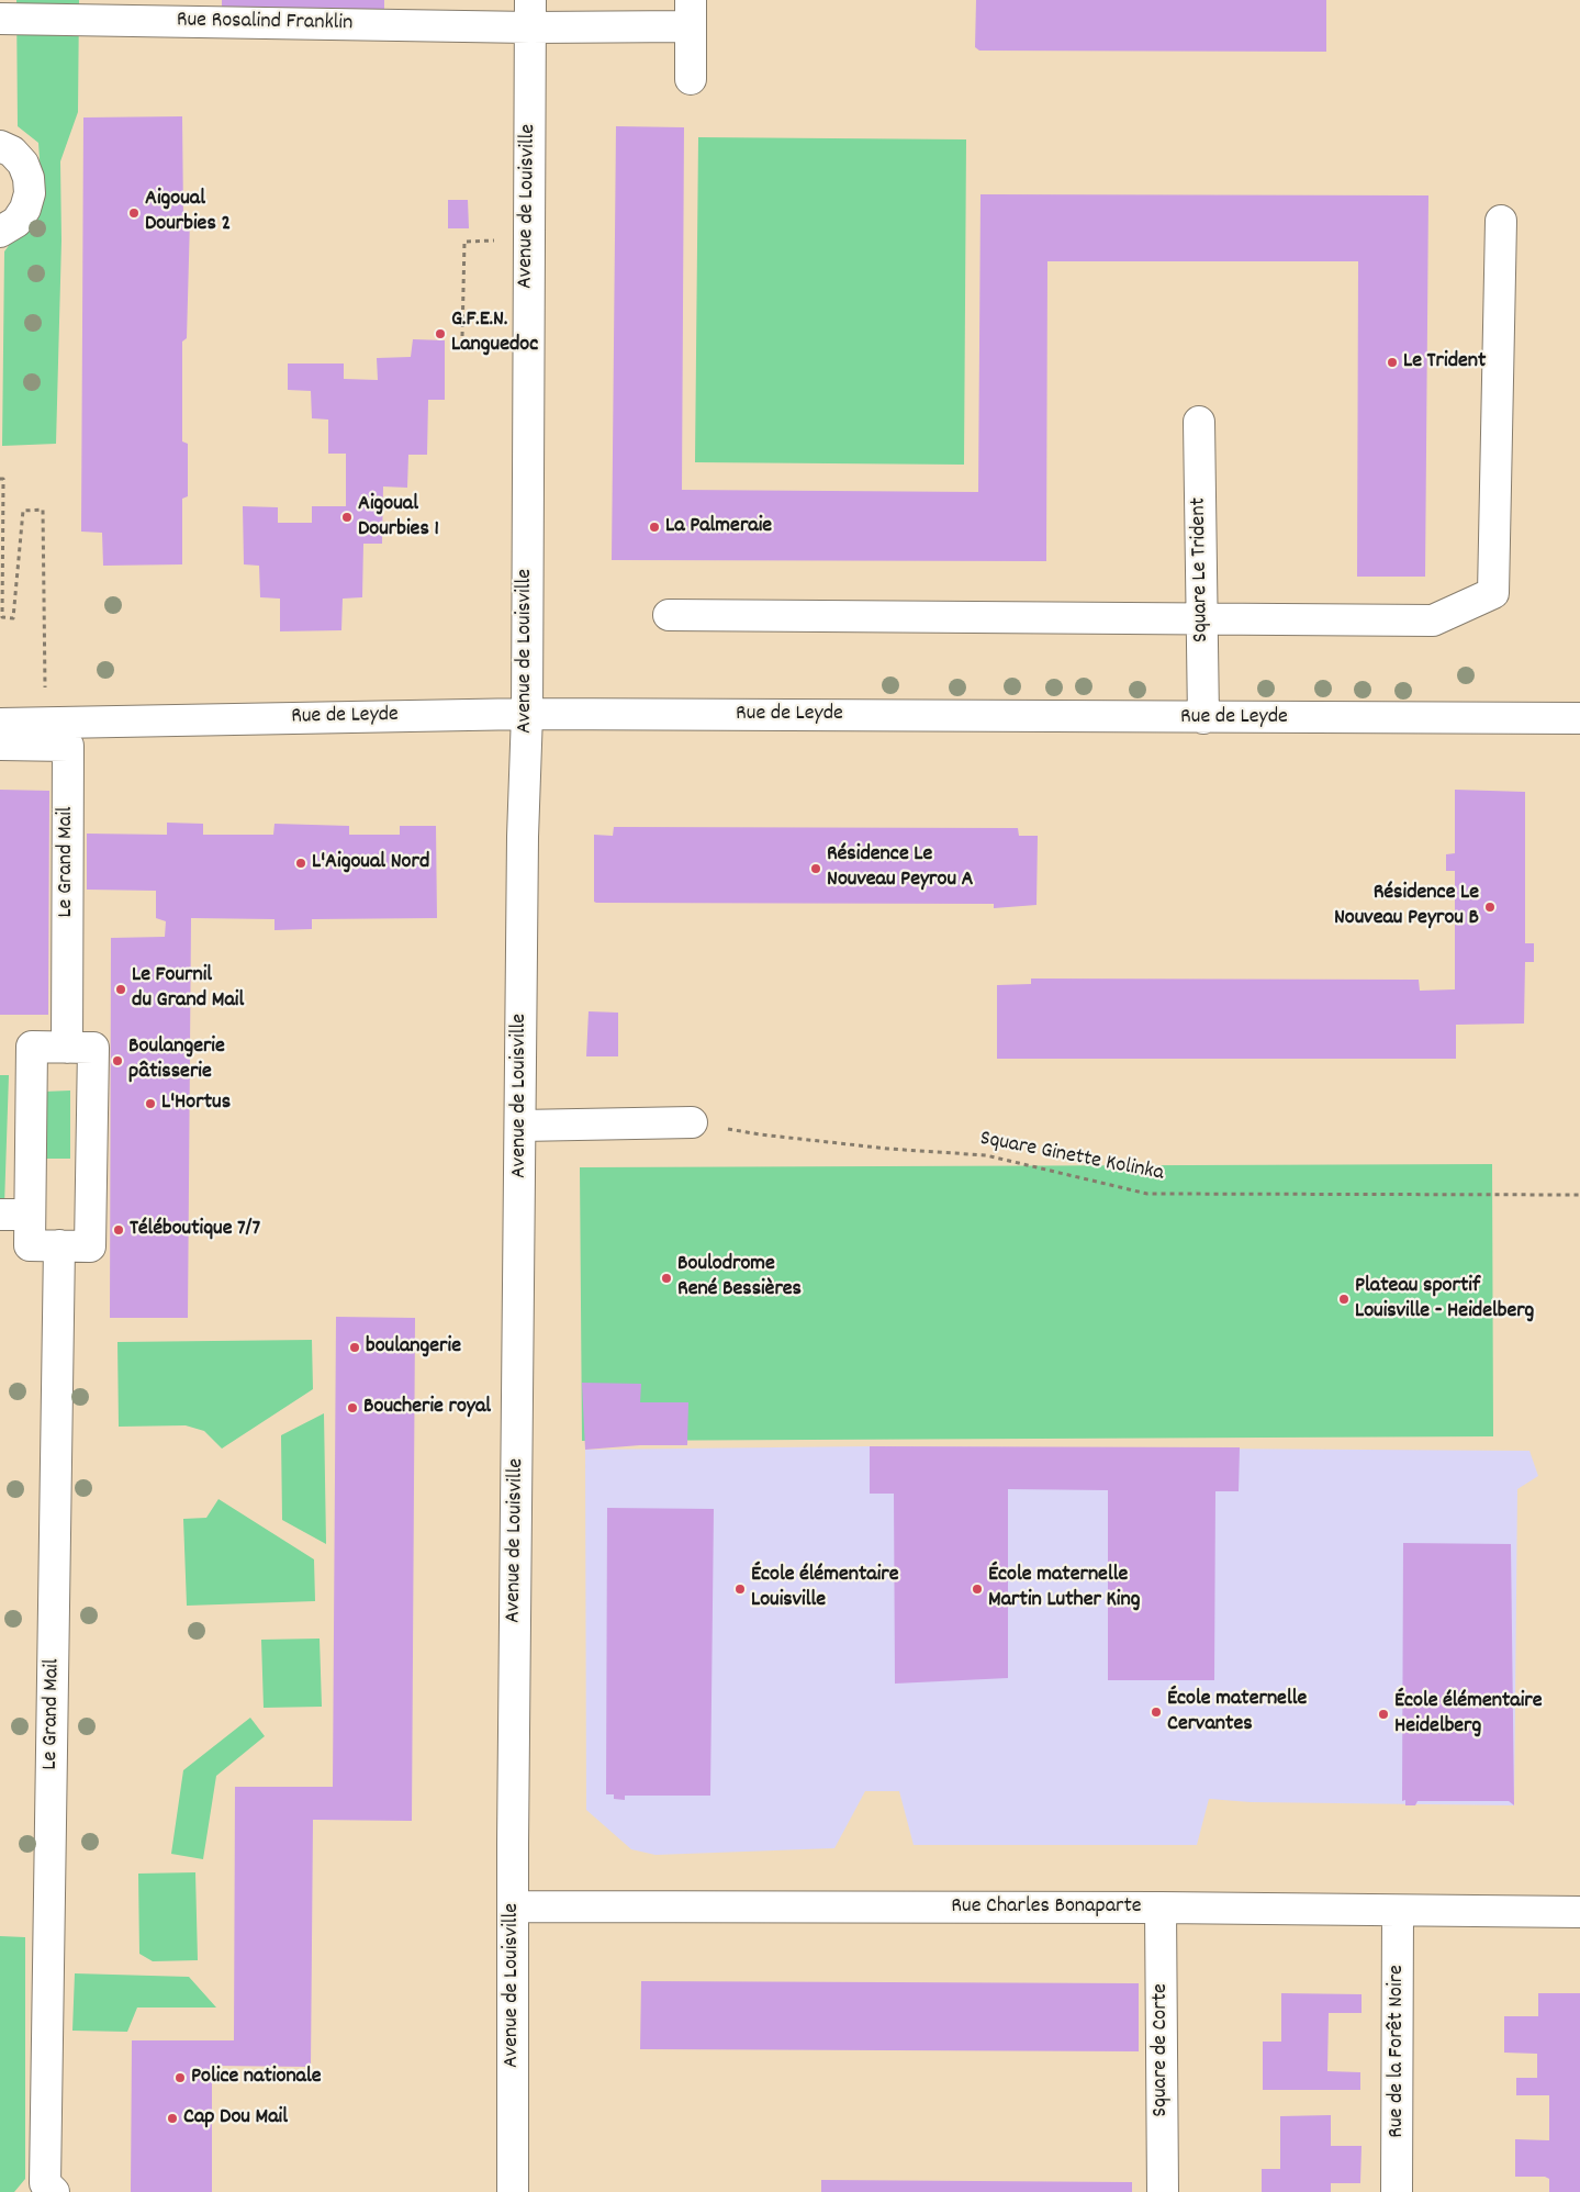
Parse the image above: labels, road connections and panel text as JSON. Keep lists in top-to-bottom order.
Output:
{
  "streets": {
    "street": [
      "Rue Rosalind Franklin",
      "Avenue de Louisville",
      "Square Le Trident",
      "Rue de Leyde",
      "Le Grand Mail",
      "Rue Charles Bonaparte",
      "Square de Corte",
      "Rue de la Forêt Noire"
    ],
    "path": ["Square Ginette Kolinka"]
  },
  "crossings": [
    ["Rue Rosalind Franklin", "Avenue de Louisville"],
    ["Avenue de Louisville", "Rue de Leyde"],
    ["Avenue de Louisville", "Rue Charles Bonaparte"],
    ["Square Le Trident", "Rue de Leyde"],
    ["Rue de Leyde", "Le Grand Mail"],
    ["Rue Charles Bonaparte", "Square de Corte"],
    ["Rue Charles Bonaparte", "Rue de la Forêt Noire"]
  ],
  "places": [
    "Aigoual Dourbies 2",
    "G.F.E.N. Languedoc",
    "Le Trident",
    "Aigoual Dourbies 1",
    "La Palmeraie",
    "L'Aigoual Nord",
    "Résidence Le Nouveau Peyrou A",
    "Résidence Le Nouveau Peyrou B",
    "Le Fournil du Grand Mail",
    "Boulangerie pâtisserie",
    "L'Hortus",
    "Téléboutique 7/7",
    "Boulodrome René Bessières",
    "Plateau sportif Louisville - Heidelberg",
    "boulangerie",
    "Boucherie royal",
    "École élémentaire Louisville",
    "École maternelle Martin Luther King",
    "École maternelle Cervantes",
    "École élémentaire Heidelberg",
    "Police nationale",
    "Cap Dou Mail"
  ]
}
